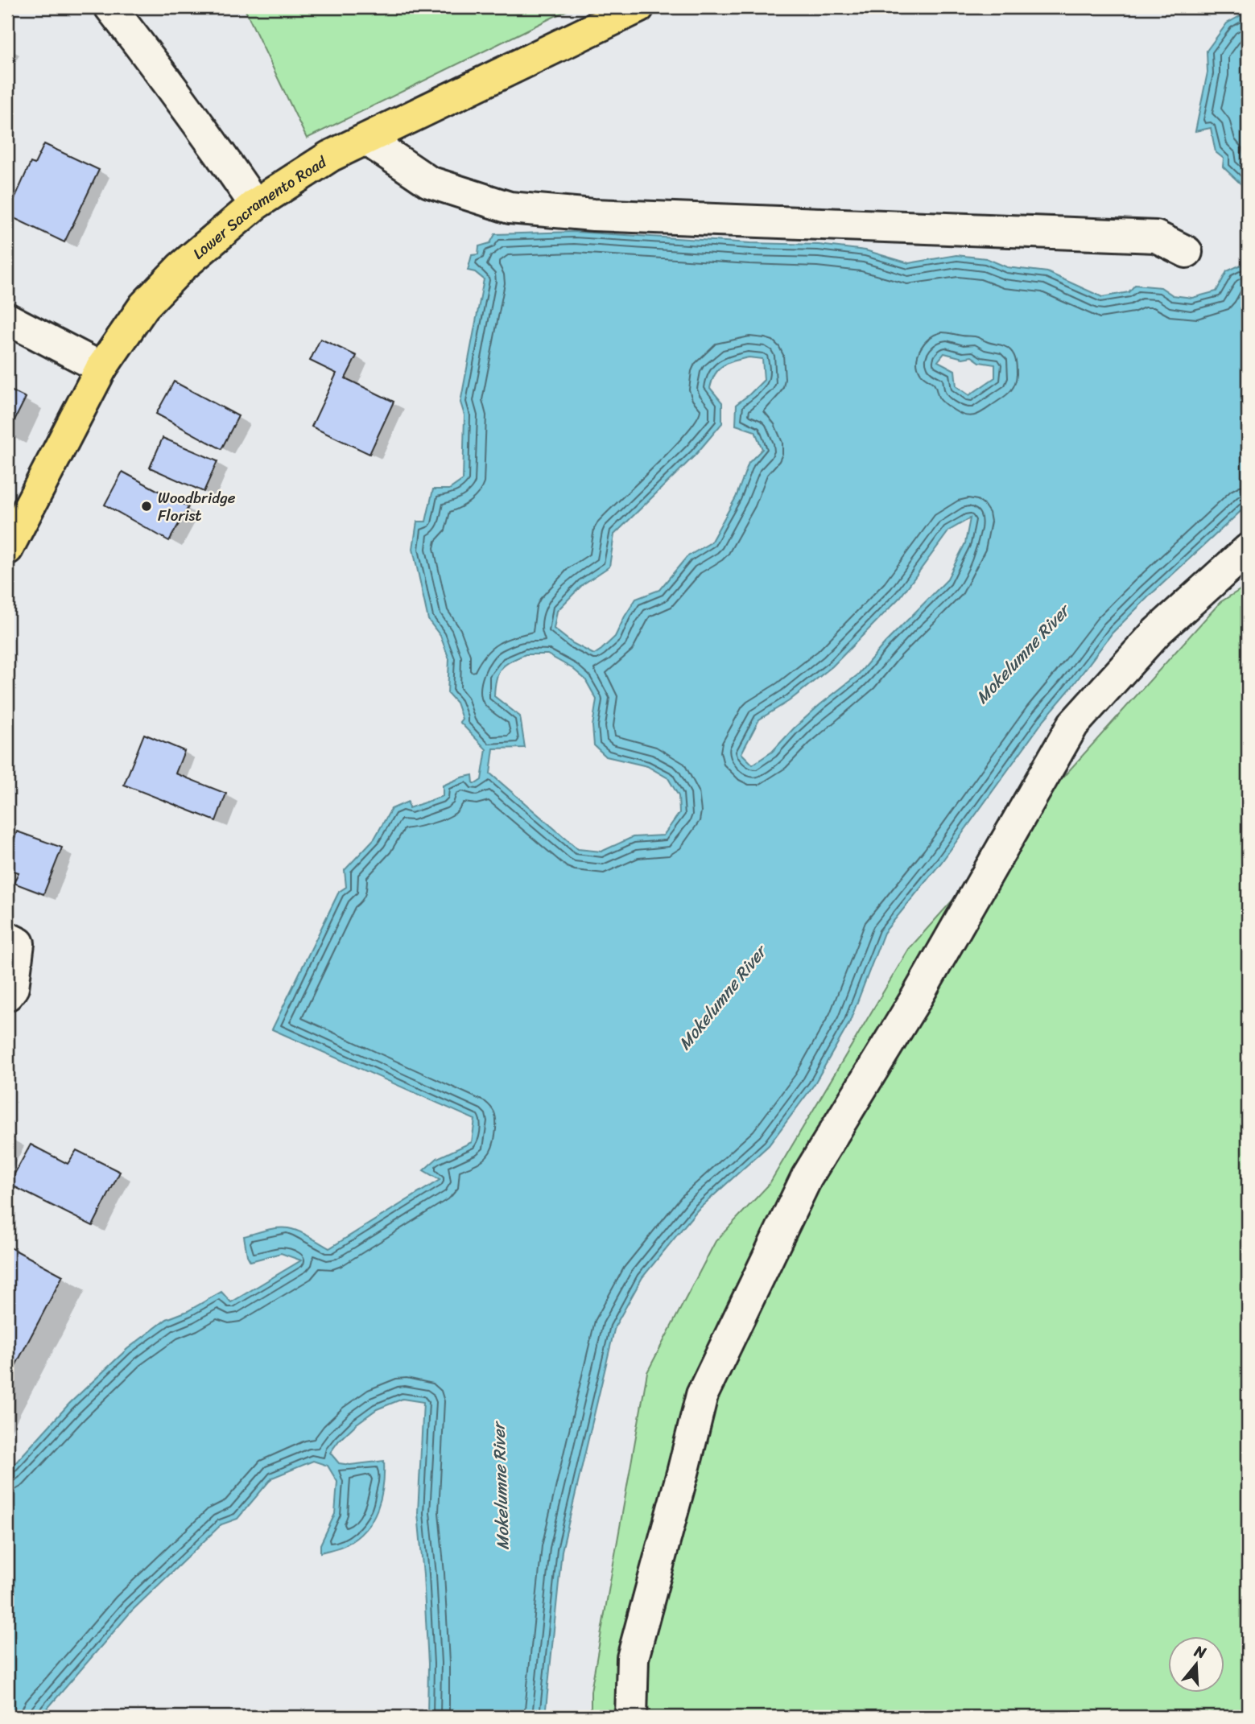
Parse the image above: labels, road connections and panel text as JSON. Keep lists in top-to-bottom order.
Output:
{
  "streets": {
    "main road": ["Lower Sacramento Road"]
  },
  "water": ["Mokelumne River"],
  "places": ["Woodbridge Florist"],
  "north": "top"
}
